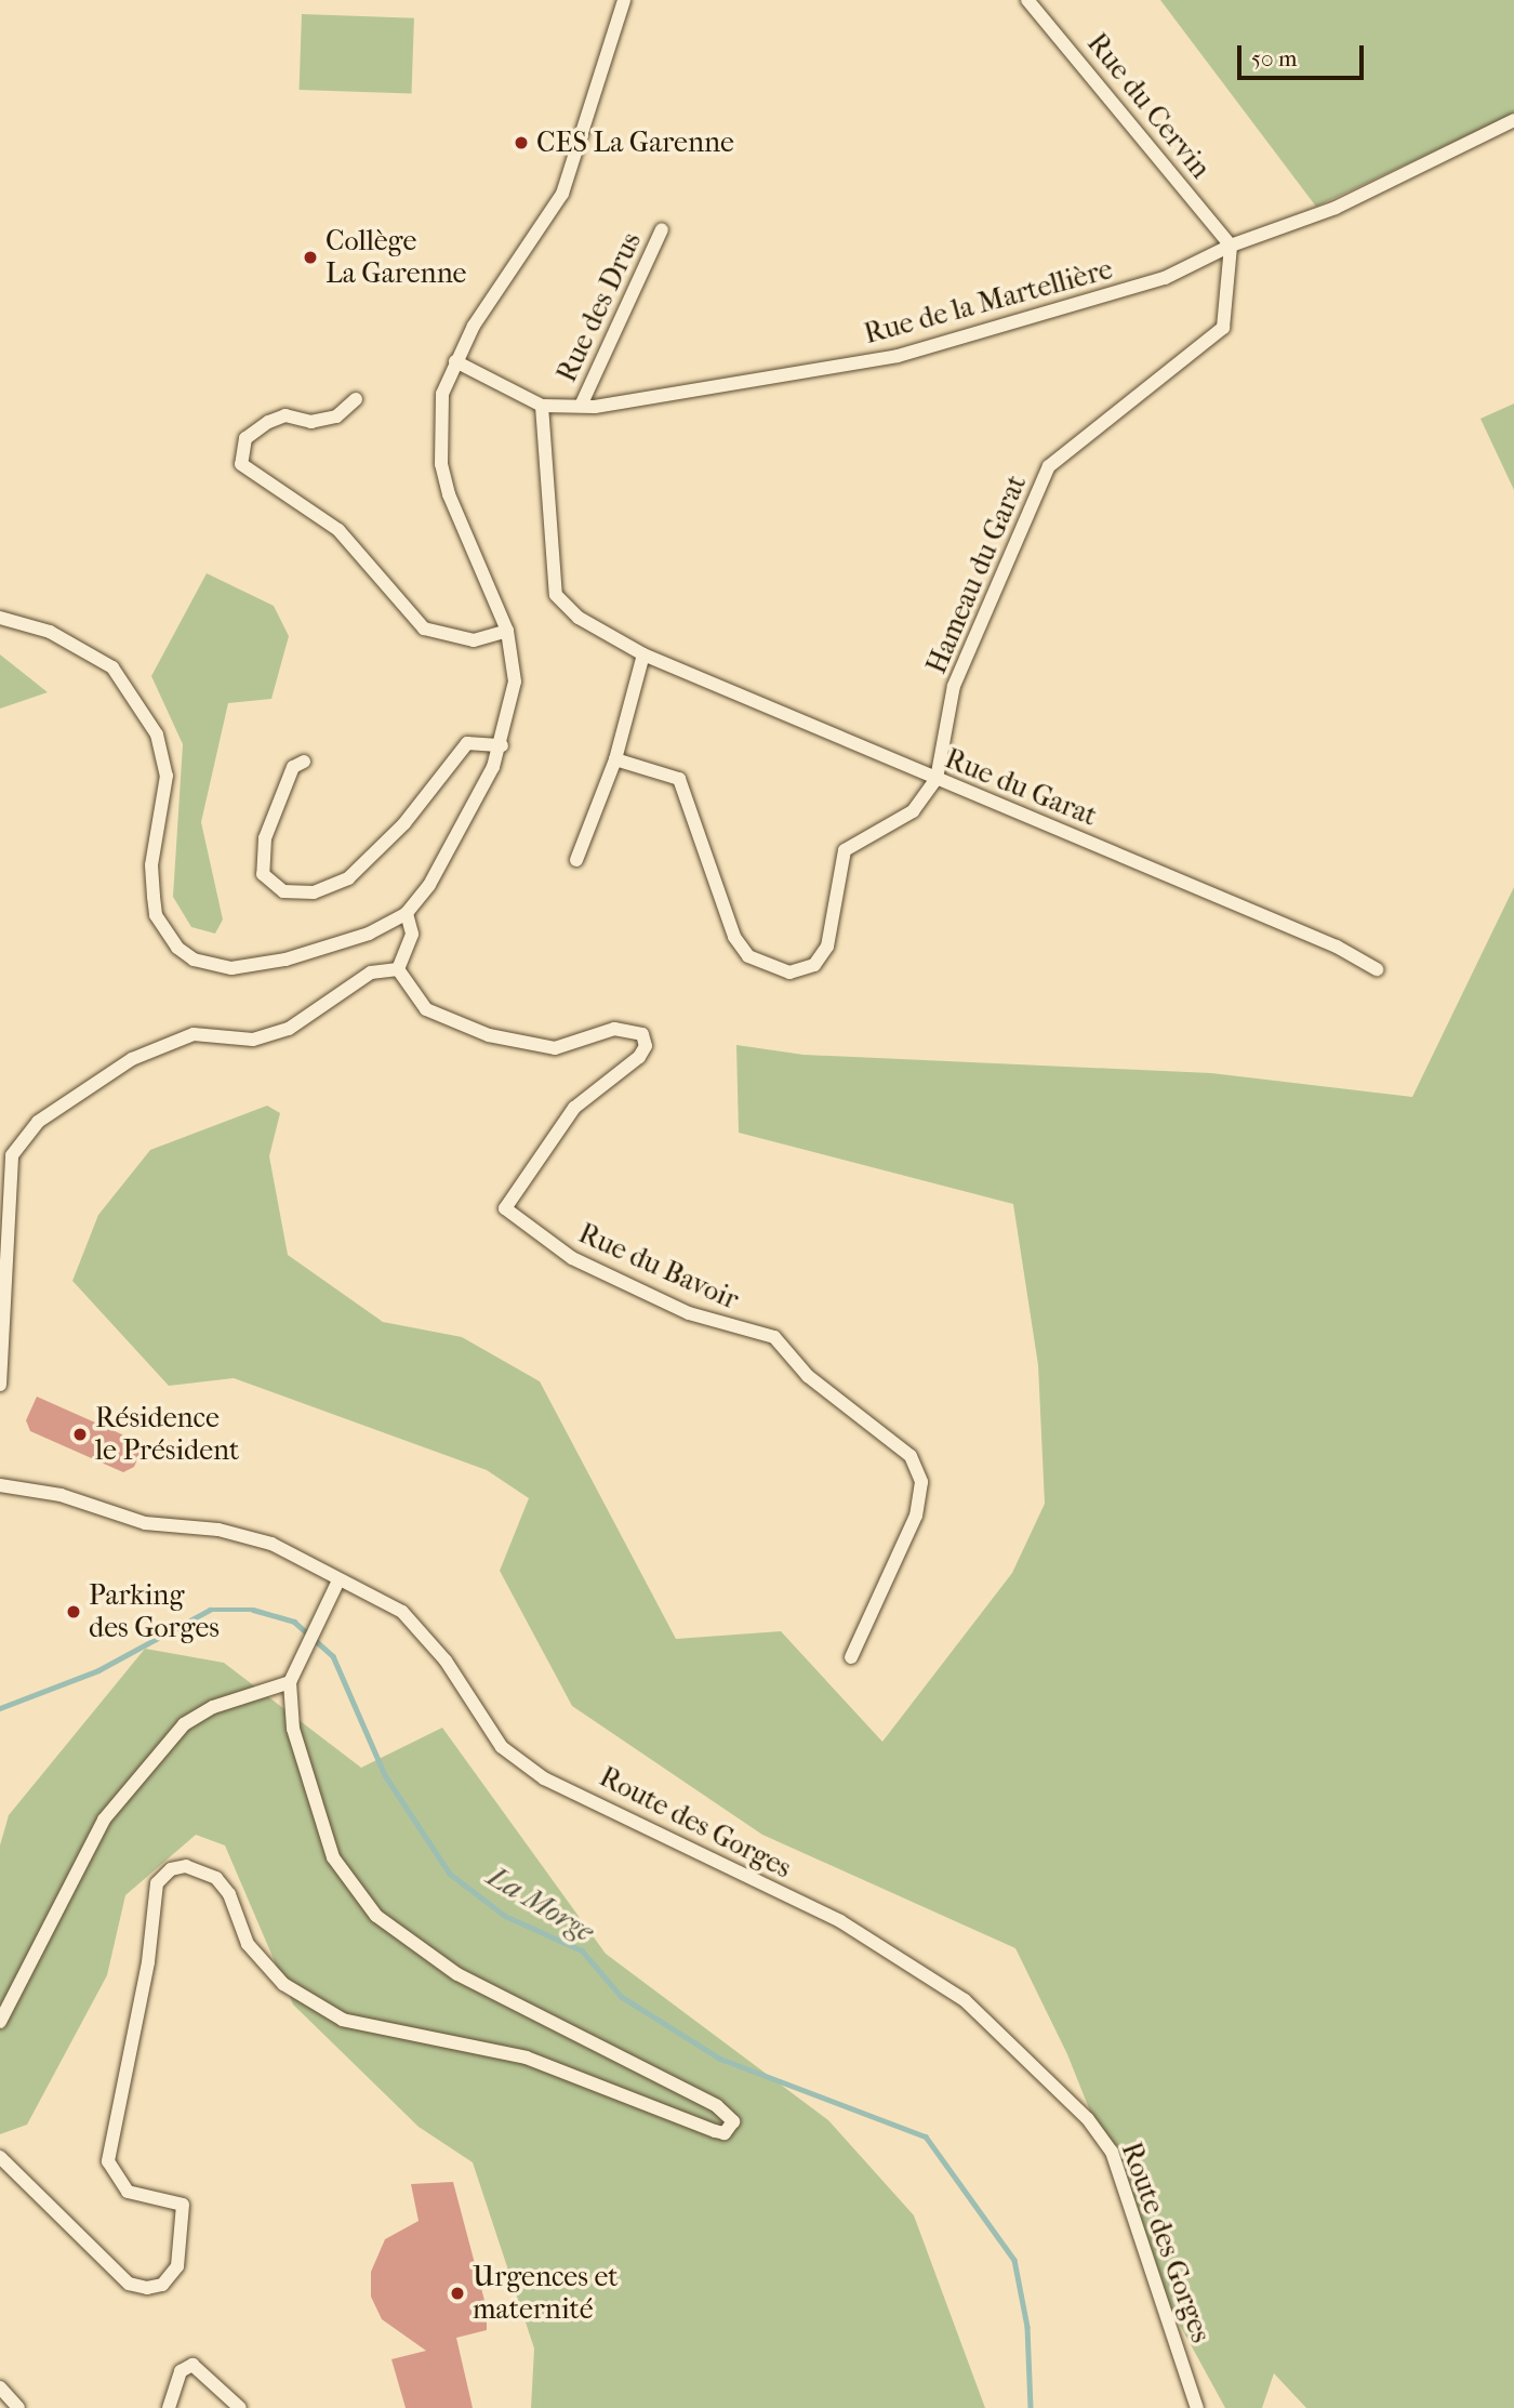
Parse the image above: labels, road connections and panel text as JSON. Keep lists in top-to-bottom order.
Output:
{
  "streets": {
    "street": [
      "Rue du Cervin",
      "Rue de la Martellière",
      "Rue des Drus",
      "Hameau du Garat",
      "Rue du Garat",
      "Rue du Bavoir",
      "Route des Gorges"
    ]
  },
  "crossings": [
    ["Rue du Cervin", "Rue de la Martellière"],
    ["Rue du Cervin", "Hameau du Garat"],
    ["Rue de la Martellière", "Rue des Drus"],
    ["Rue de la Martellière", "Hameau du Garat"],
    ["Rue de la Martellière", "Rue du Garat"],
    ["Hameau du Garat", "Rue du Garat"]
  ],
  "water": ["La Morge"],
  "places": [
    "CES La Garenne",
    "Collège La Garenne",
    "Résidence le Président",
    "Parking des Gorges",
    "Urgences et maternité"
  ],
  "scale_bar": "50 m"
}
